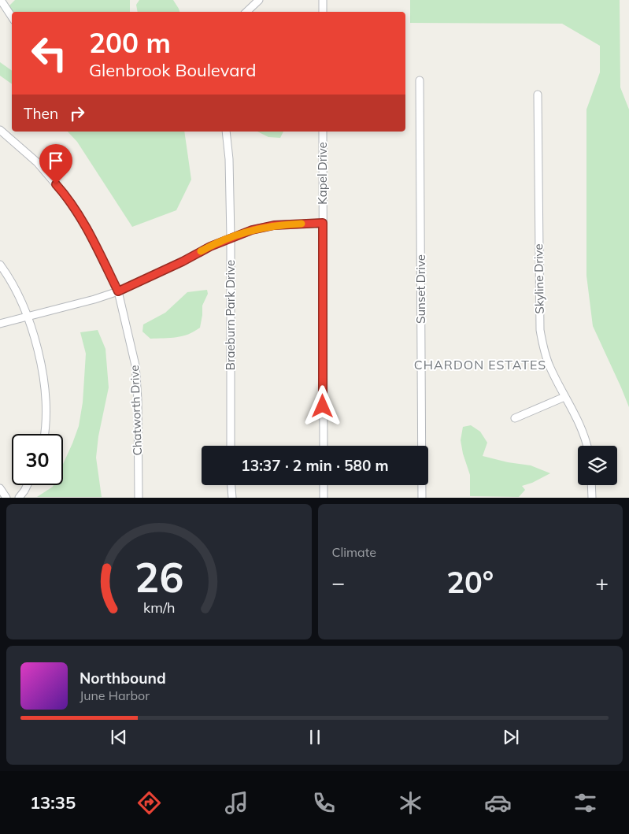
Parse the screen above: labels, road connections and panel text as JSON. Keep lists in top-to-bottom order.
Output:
{
  "streets": {
    "street": [
      "Kapel Drive",
      "Skyline Drive",
      "Sunset Drive",
      "Braeburn Park Drive",
      "Chatworth Drive"
    ]
  },
  "districts": ["CHARDON ESTATES"],
  "page": {
    "turn": ["200 m", "Glenbrook Boulevard"],
    "then": "Then",
    "limit": "30",
    "trip": "13:37 · 2 min · 580 m",
    "tile": "Climate",
    "heat": ["−", "20°", "+"],
    "song": ["Northbound", "June Harbor"],
    "tabs": "13:35",
    "gauge": ["26", "km/h"]
  }
}
